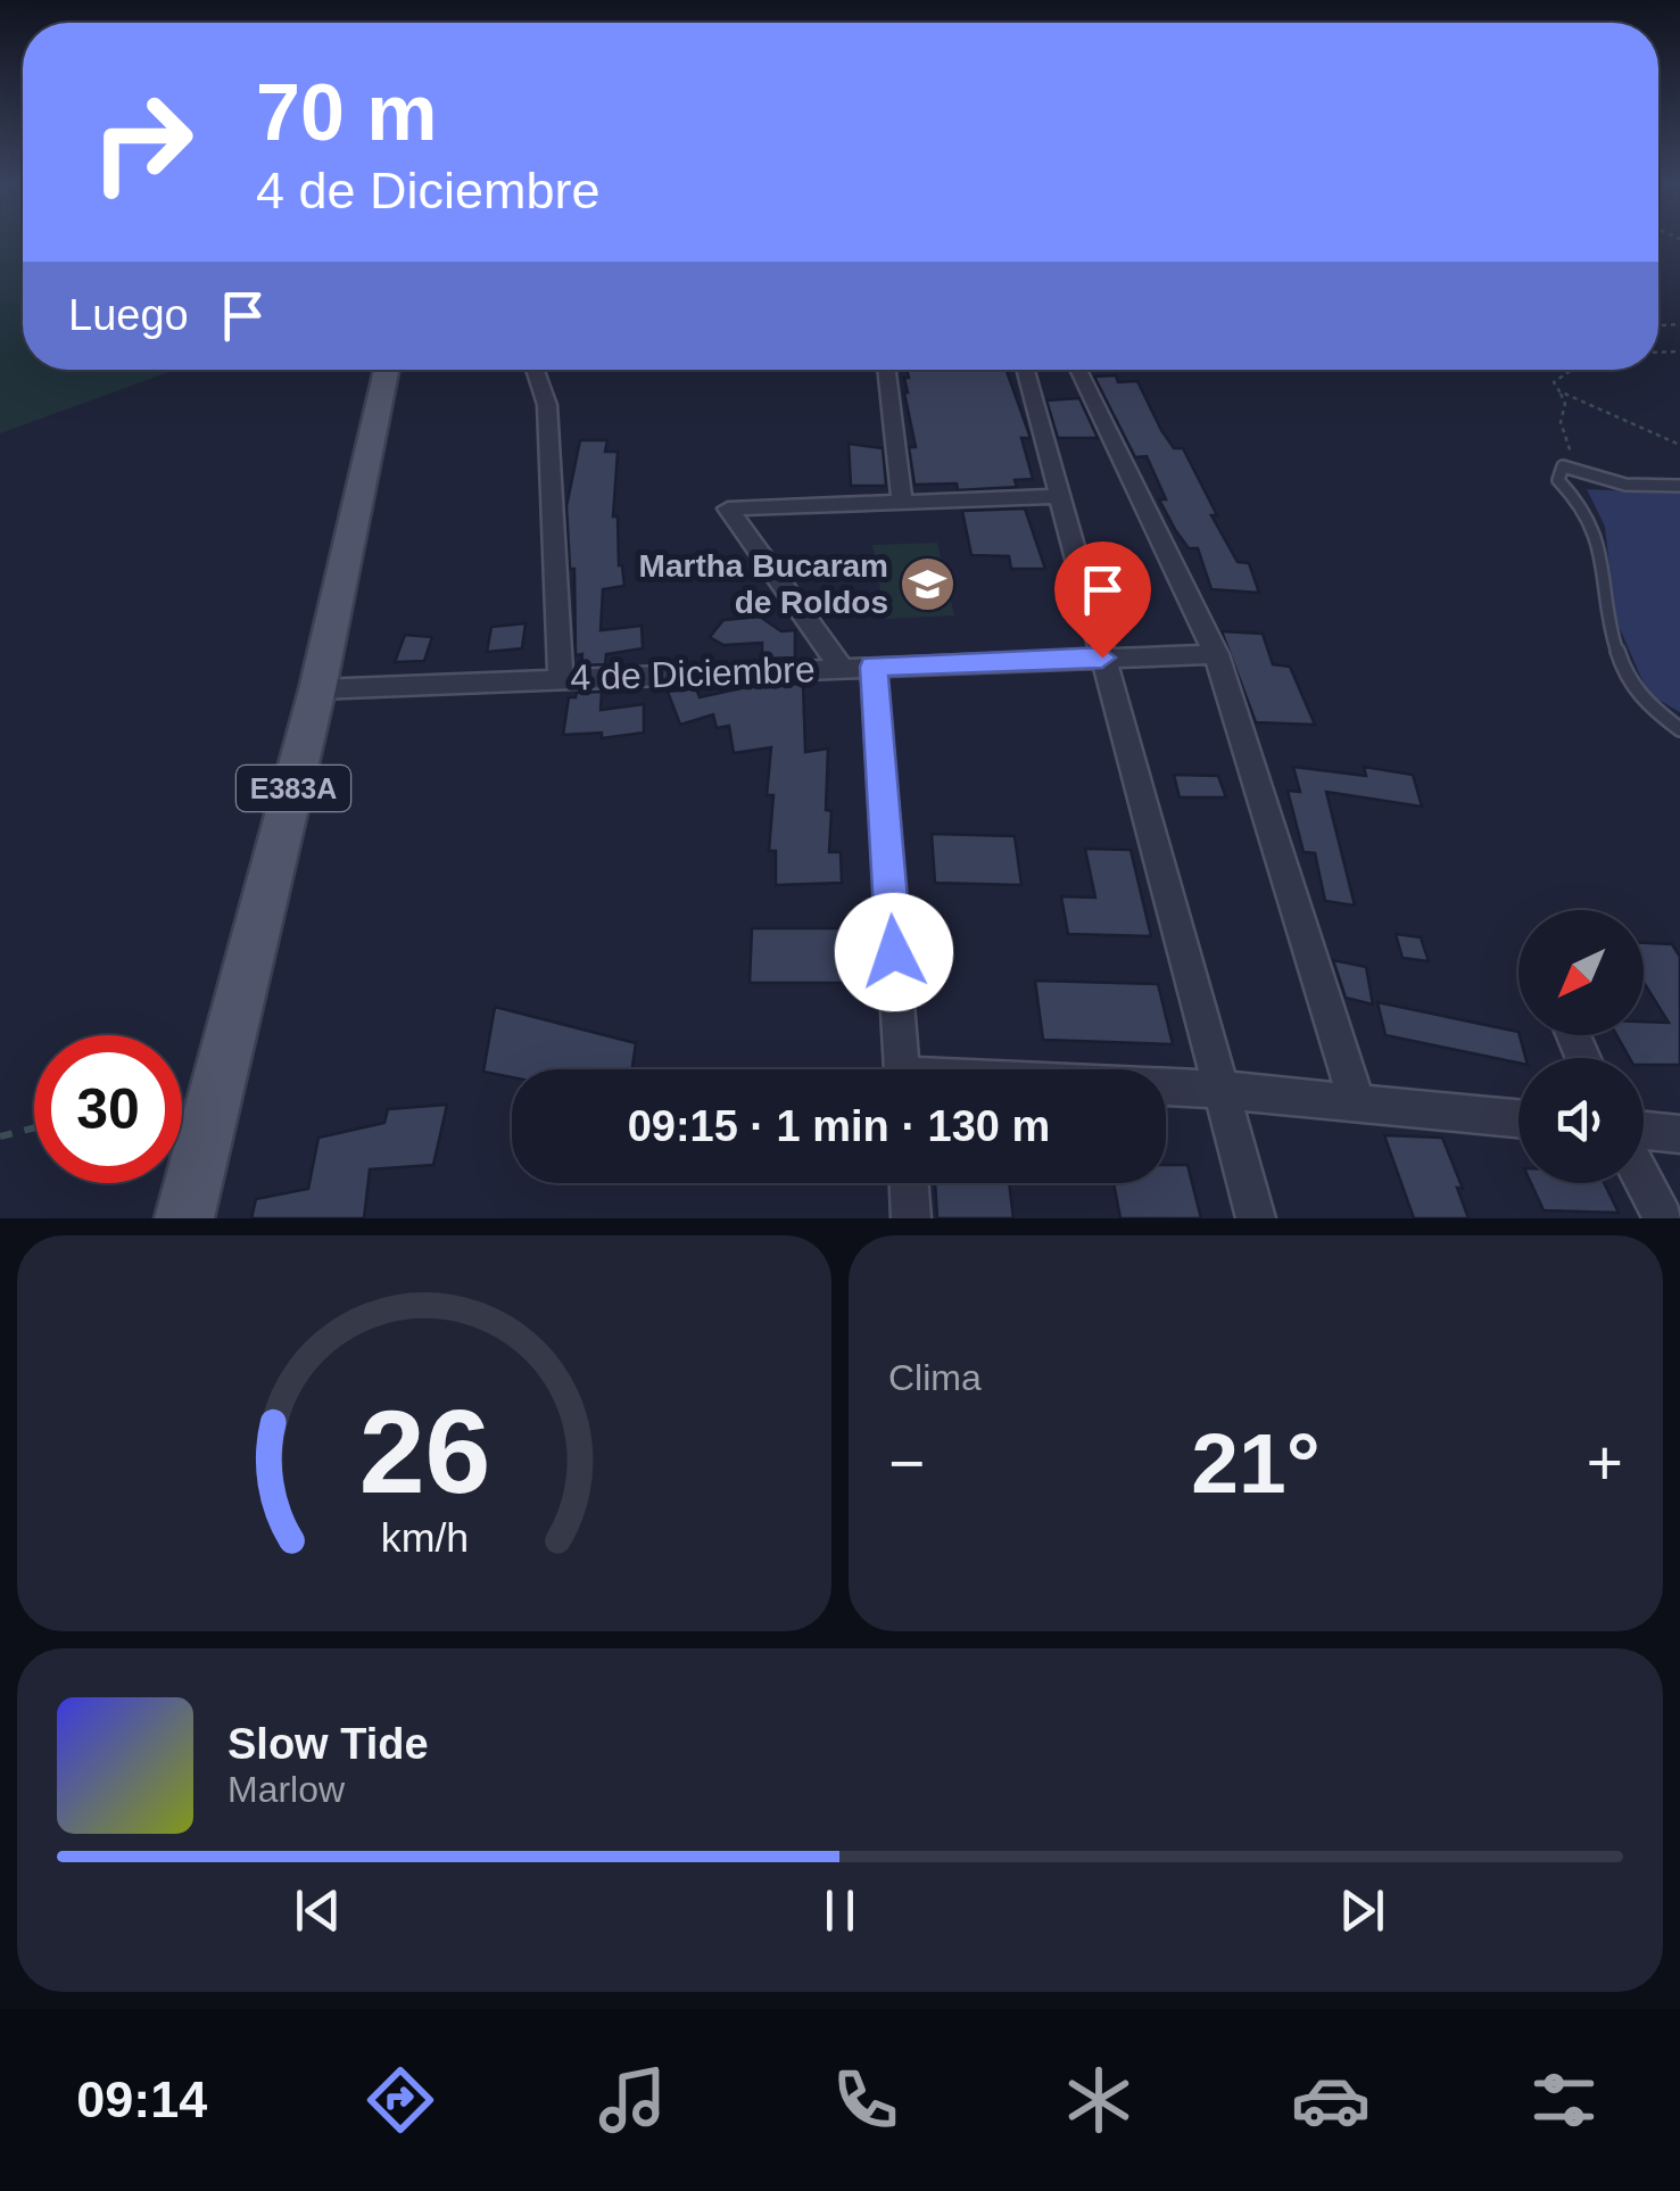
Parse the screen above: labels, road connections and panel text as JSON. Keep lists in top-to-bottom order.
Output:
{
  "streets": {
    "main road": ["E383A"],
    "street": ["4 de Diciembre"]
  },
  "crossings": [
    ["4 de Diciembre", "E383A"]
  ],
  "places": {
    "school or university": ["Martha Bucaram de Roldos"]
  },
  "north": "bottom left",
  "page": {
    "turn": ["70 m", "4 de Diciembre"],
    "then": "Luego",
    "limit": "30",
    "trip": "09:15 · 1 min · 130 m",
    "tile": "Clima",
    "heat": ["−", "21°", "+"],
    "song": ["Slow Tide", "Marlow"],
    "tabs": "09:14",
    "gauge": ["26", "km/h"]
  }
}
